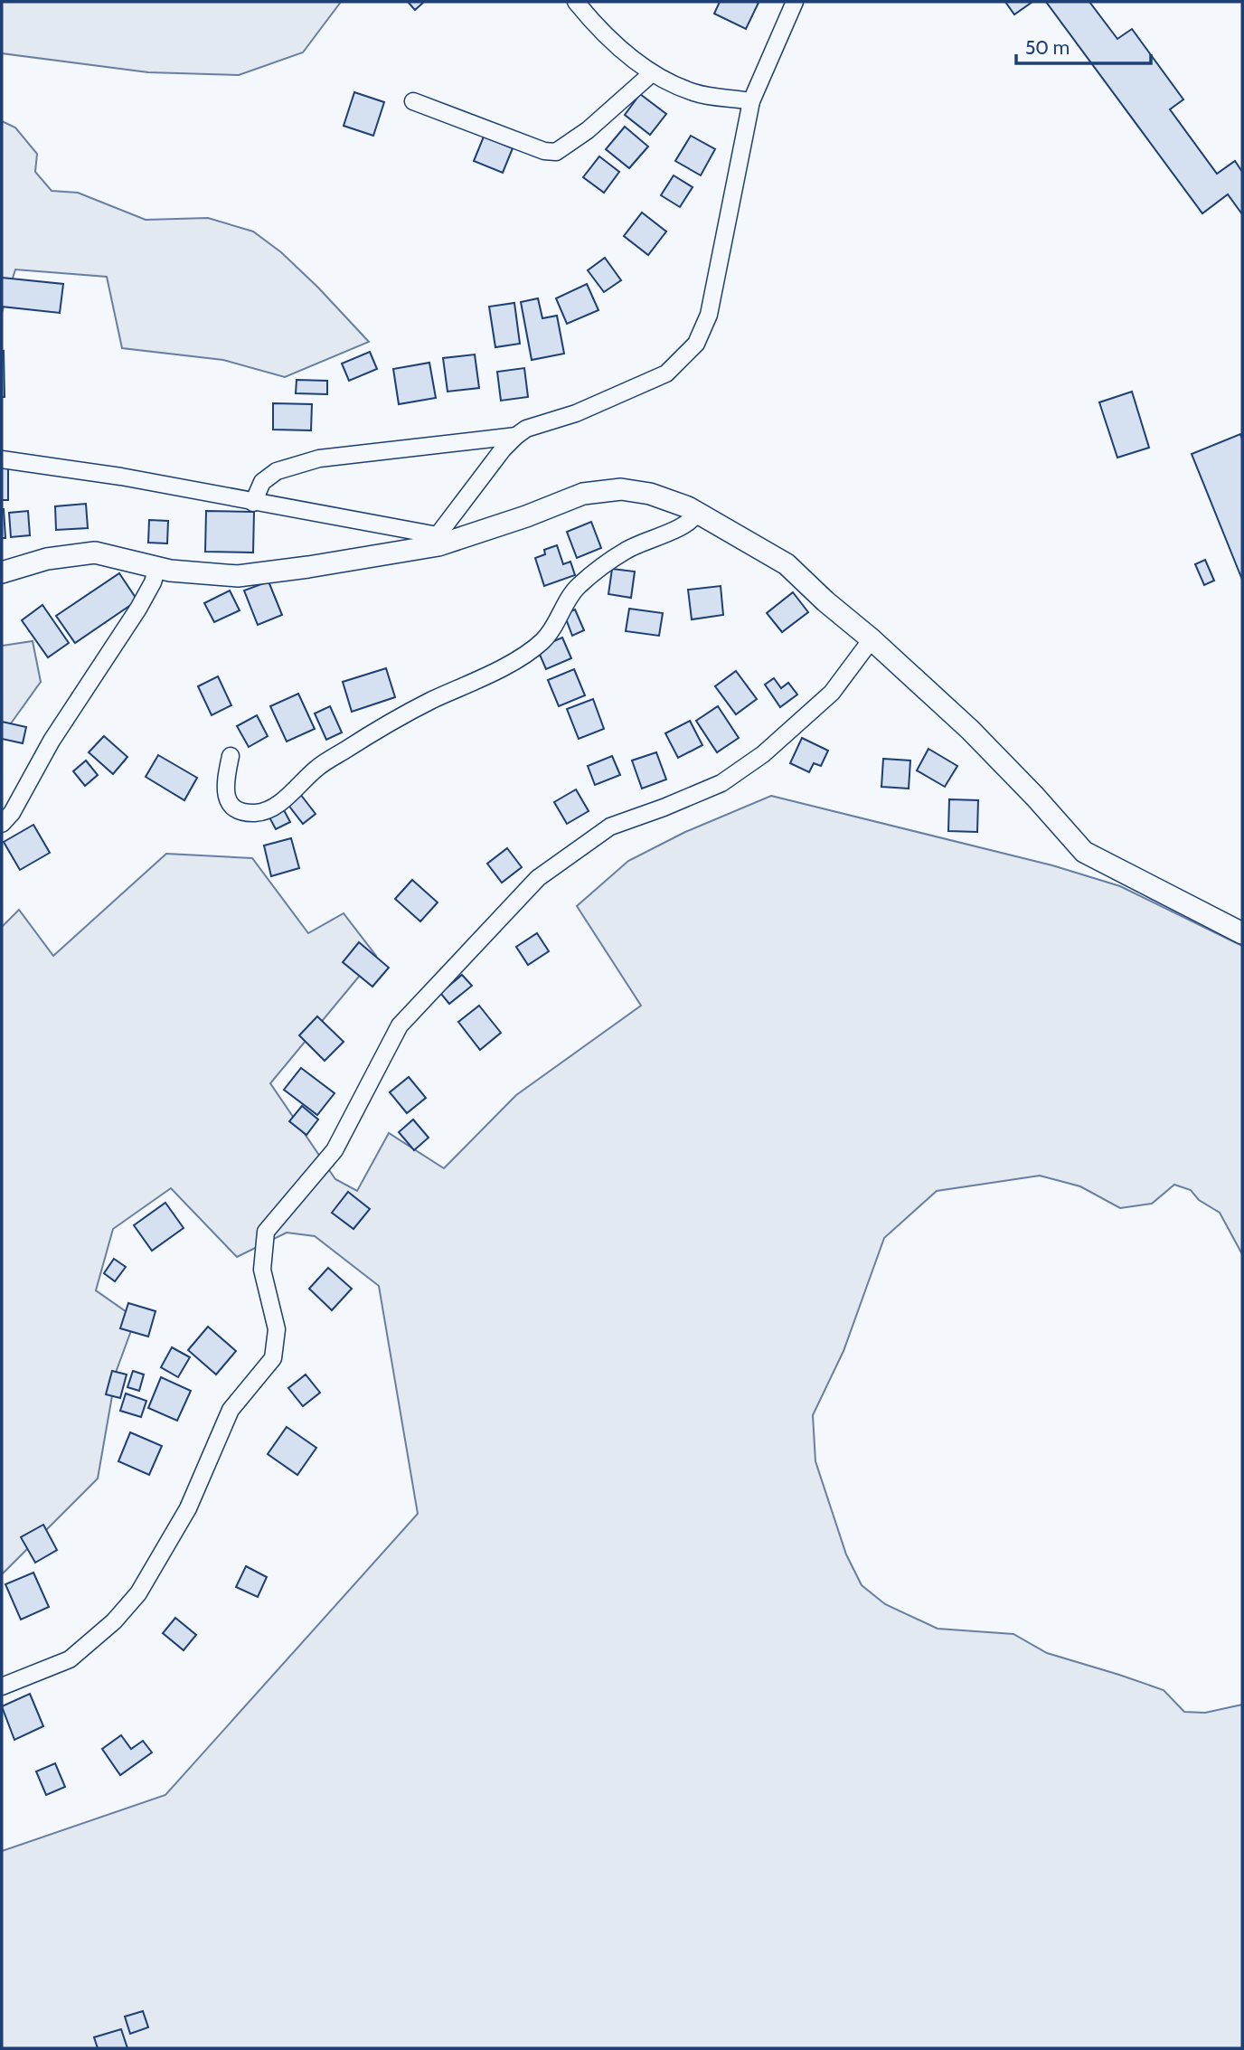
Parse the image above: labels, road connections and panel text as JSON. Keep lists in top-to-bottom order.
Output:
{
  "scale_bar": "50 m"
}
